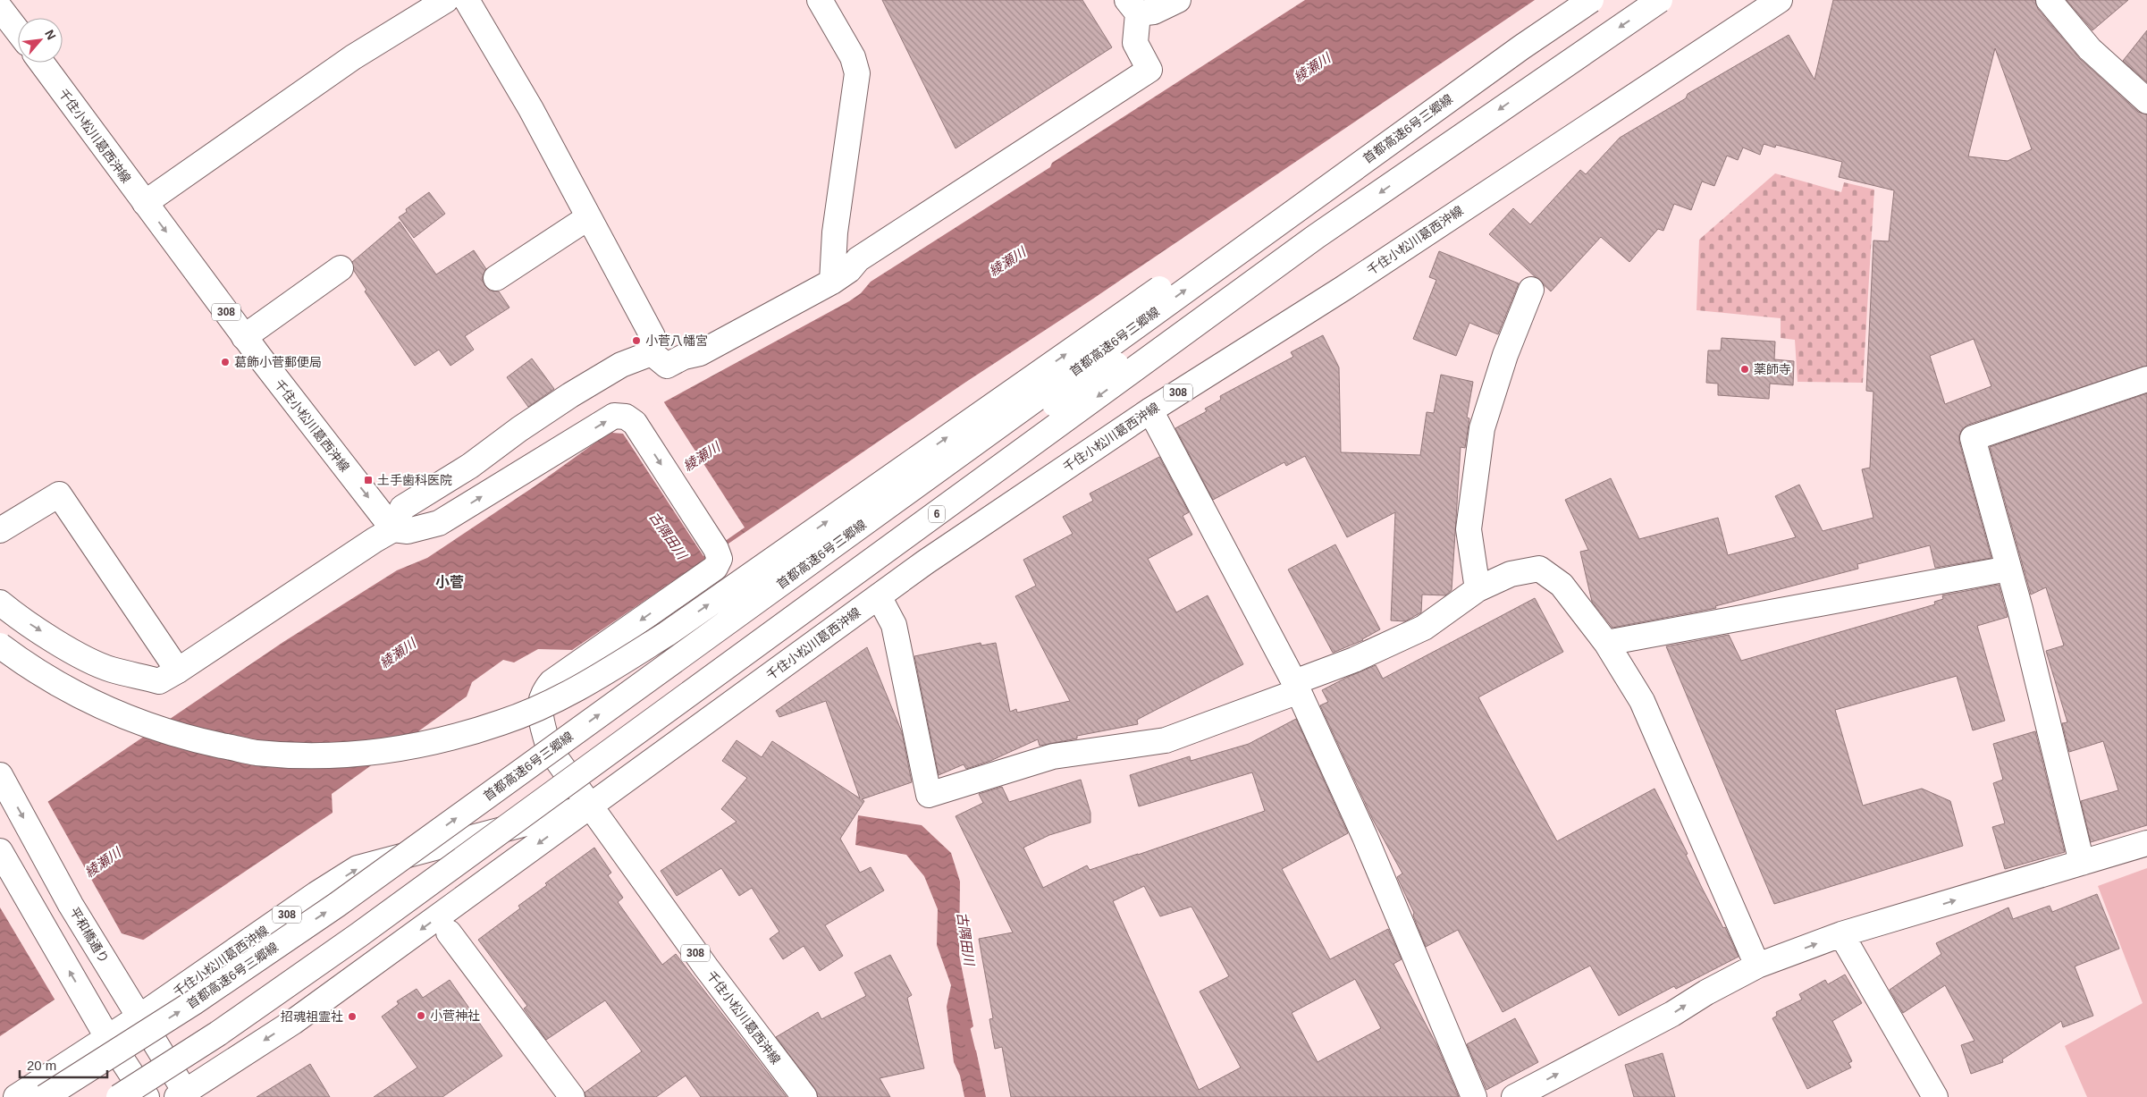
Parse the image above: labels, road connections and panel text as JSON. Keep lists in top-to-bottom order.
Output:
{
  "streets": {
    "main road": [
      "首都高速6号三郷線",
      "千住小松川葛西沖線",
      "308",
      "6",
      "平和橋通り"
    ]
  },
  "crossings": [
    ["千住小松川葛西沖線", "平和橋通り"]
  ],
  "districts": ["小菅"],
  "water": ["綾瀬川", "古隅田川"],
  "places": {
    "other": [
      "小菅八幡宮",
      "葛飾小菅郵便局",
      "薬師寺",
      "小菅神社",
      "招魂祖霊社"
    ],
    "transit": ["土手歯科医院"]
  },
  "scale_bar": "20 m",
  "north": "top right"
}
